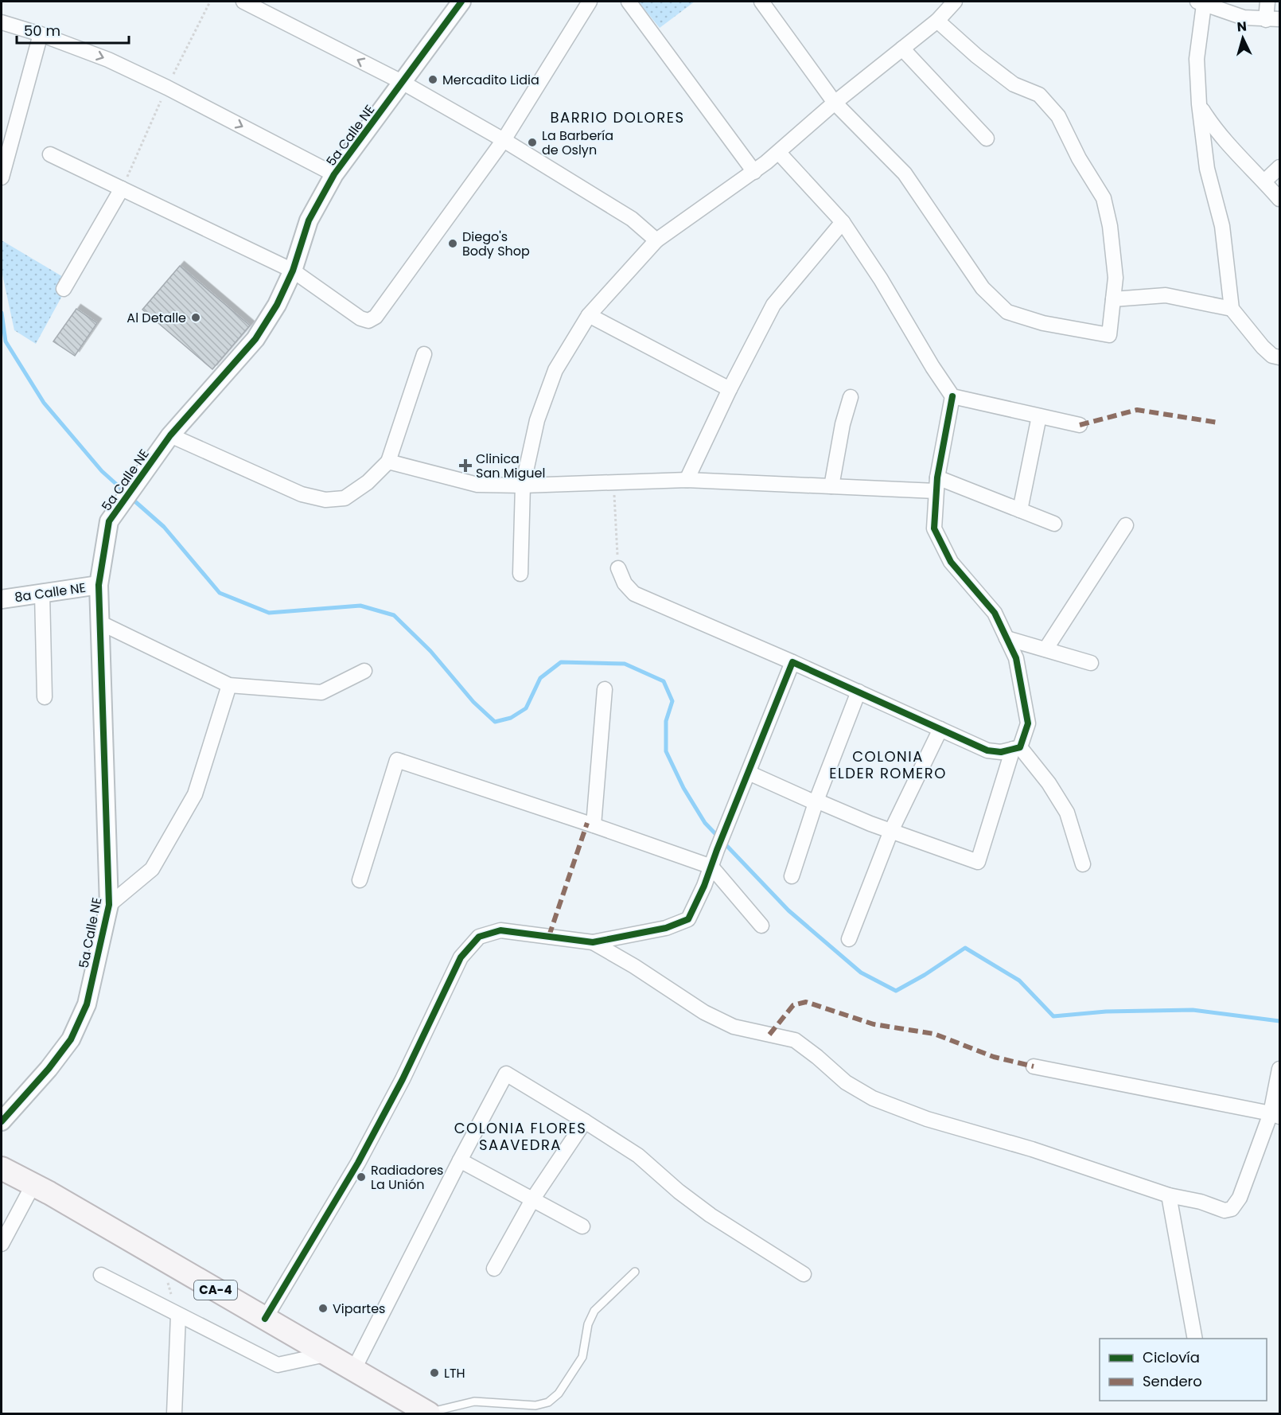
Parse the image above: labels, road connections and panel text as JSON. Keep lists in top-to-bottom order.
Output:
{
  "streets": {
    "main road": ["CA-4"],
    "street": ["5a Calle NE", "8a Calle NE"]
  },
  "crossings": [
    ["5a Calle NE", "8a Calle NE"]
  ],
  "districts": ["BARRIO DOLORES", "COLONIA ELDER ROMERO", "COLONIA FLORES SAAVEDRA"],
  "places": {
    "other": [
      "Mercadito Lidia",
      "La Barbería de Oslyn",
      "Diego's Body Shop",
      "Al Detalle",
      "Radiadores La Unión",
      "Vipartes",
      "LTH"
    ],
    "health": ["Clinica San Miguel"]
  },
  "legend": ["Ciclovía", "Sendero"],
  "scale_bar": "50 m",
  "north": "top"
}
